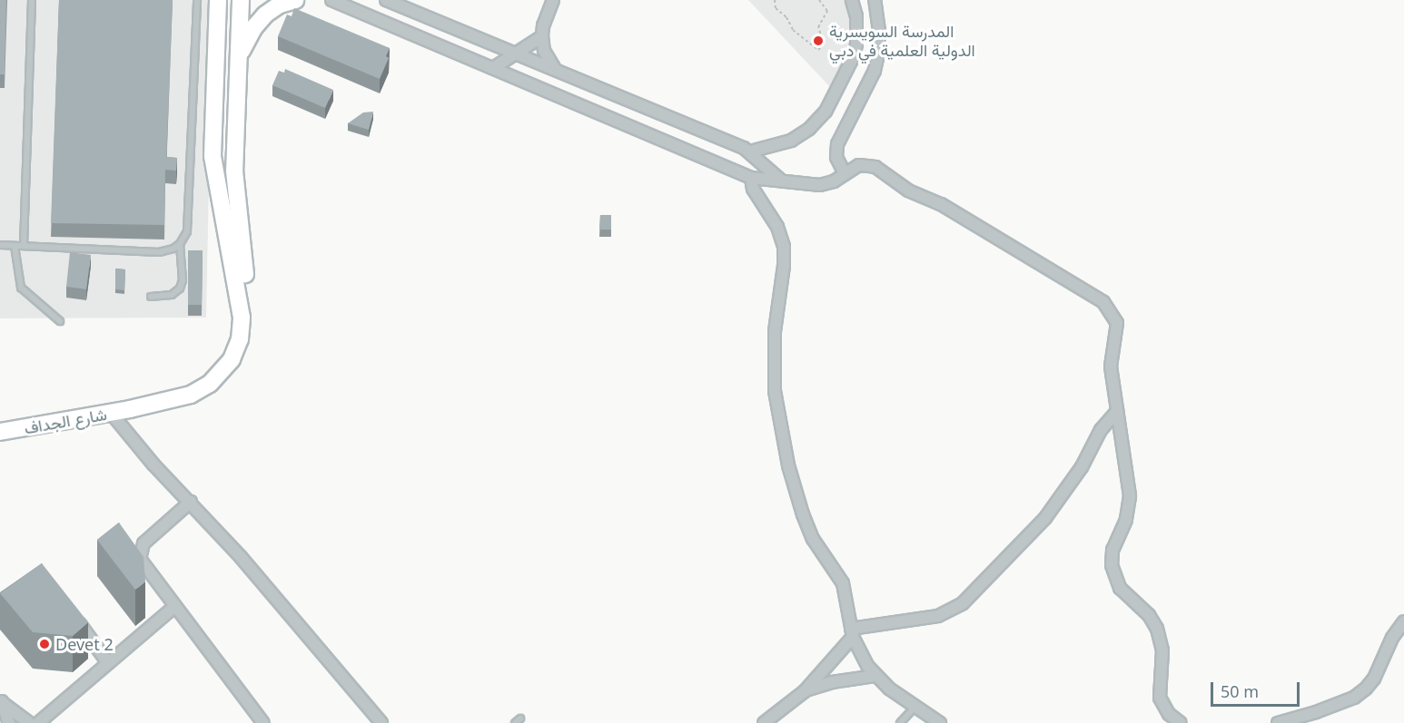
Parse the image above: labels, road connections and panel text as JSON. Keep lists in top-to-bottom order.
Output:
{
  "streets": {
    "street": ["شارع الجداف"]
  },
  "places": ["المدرسة السويسرية الدولية العلمية في دبي", "Devet 2"],
  "scale_bar": "50 m"
}
